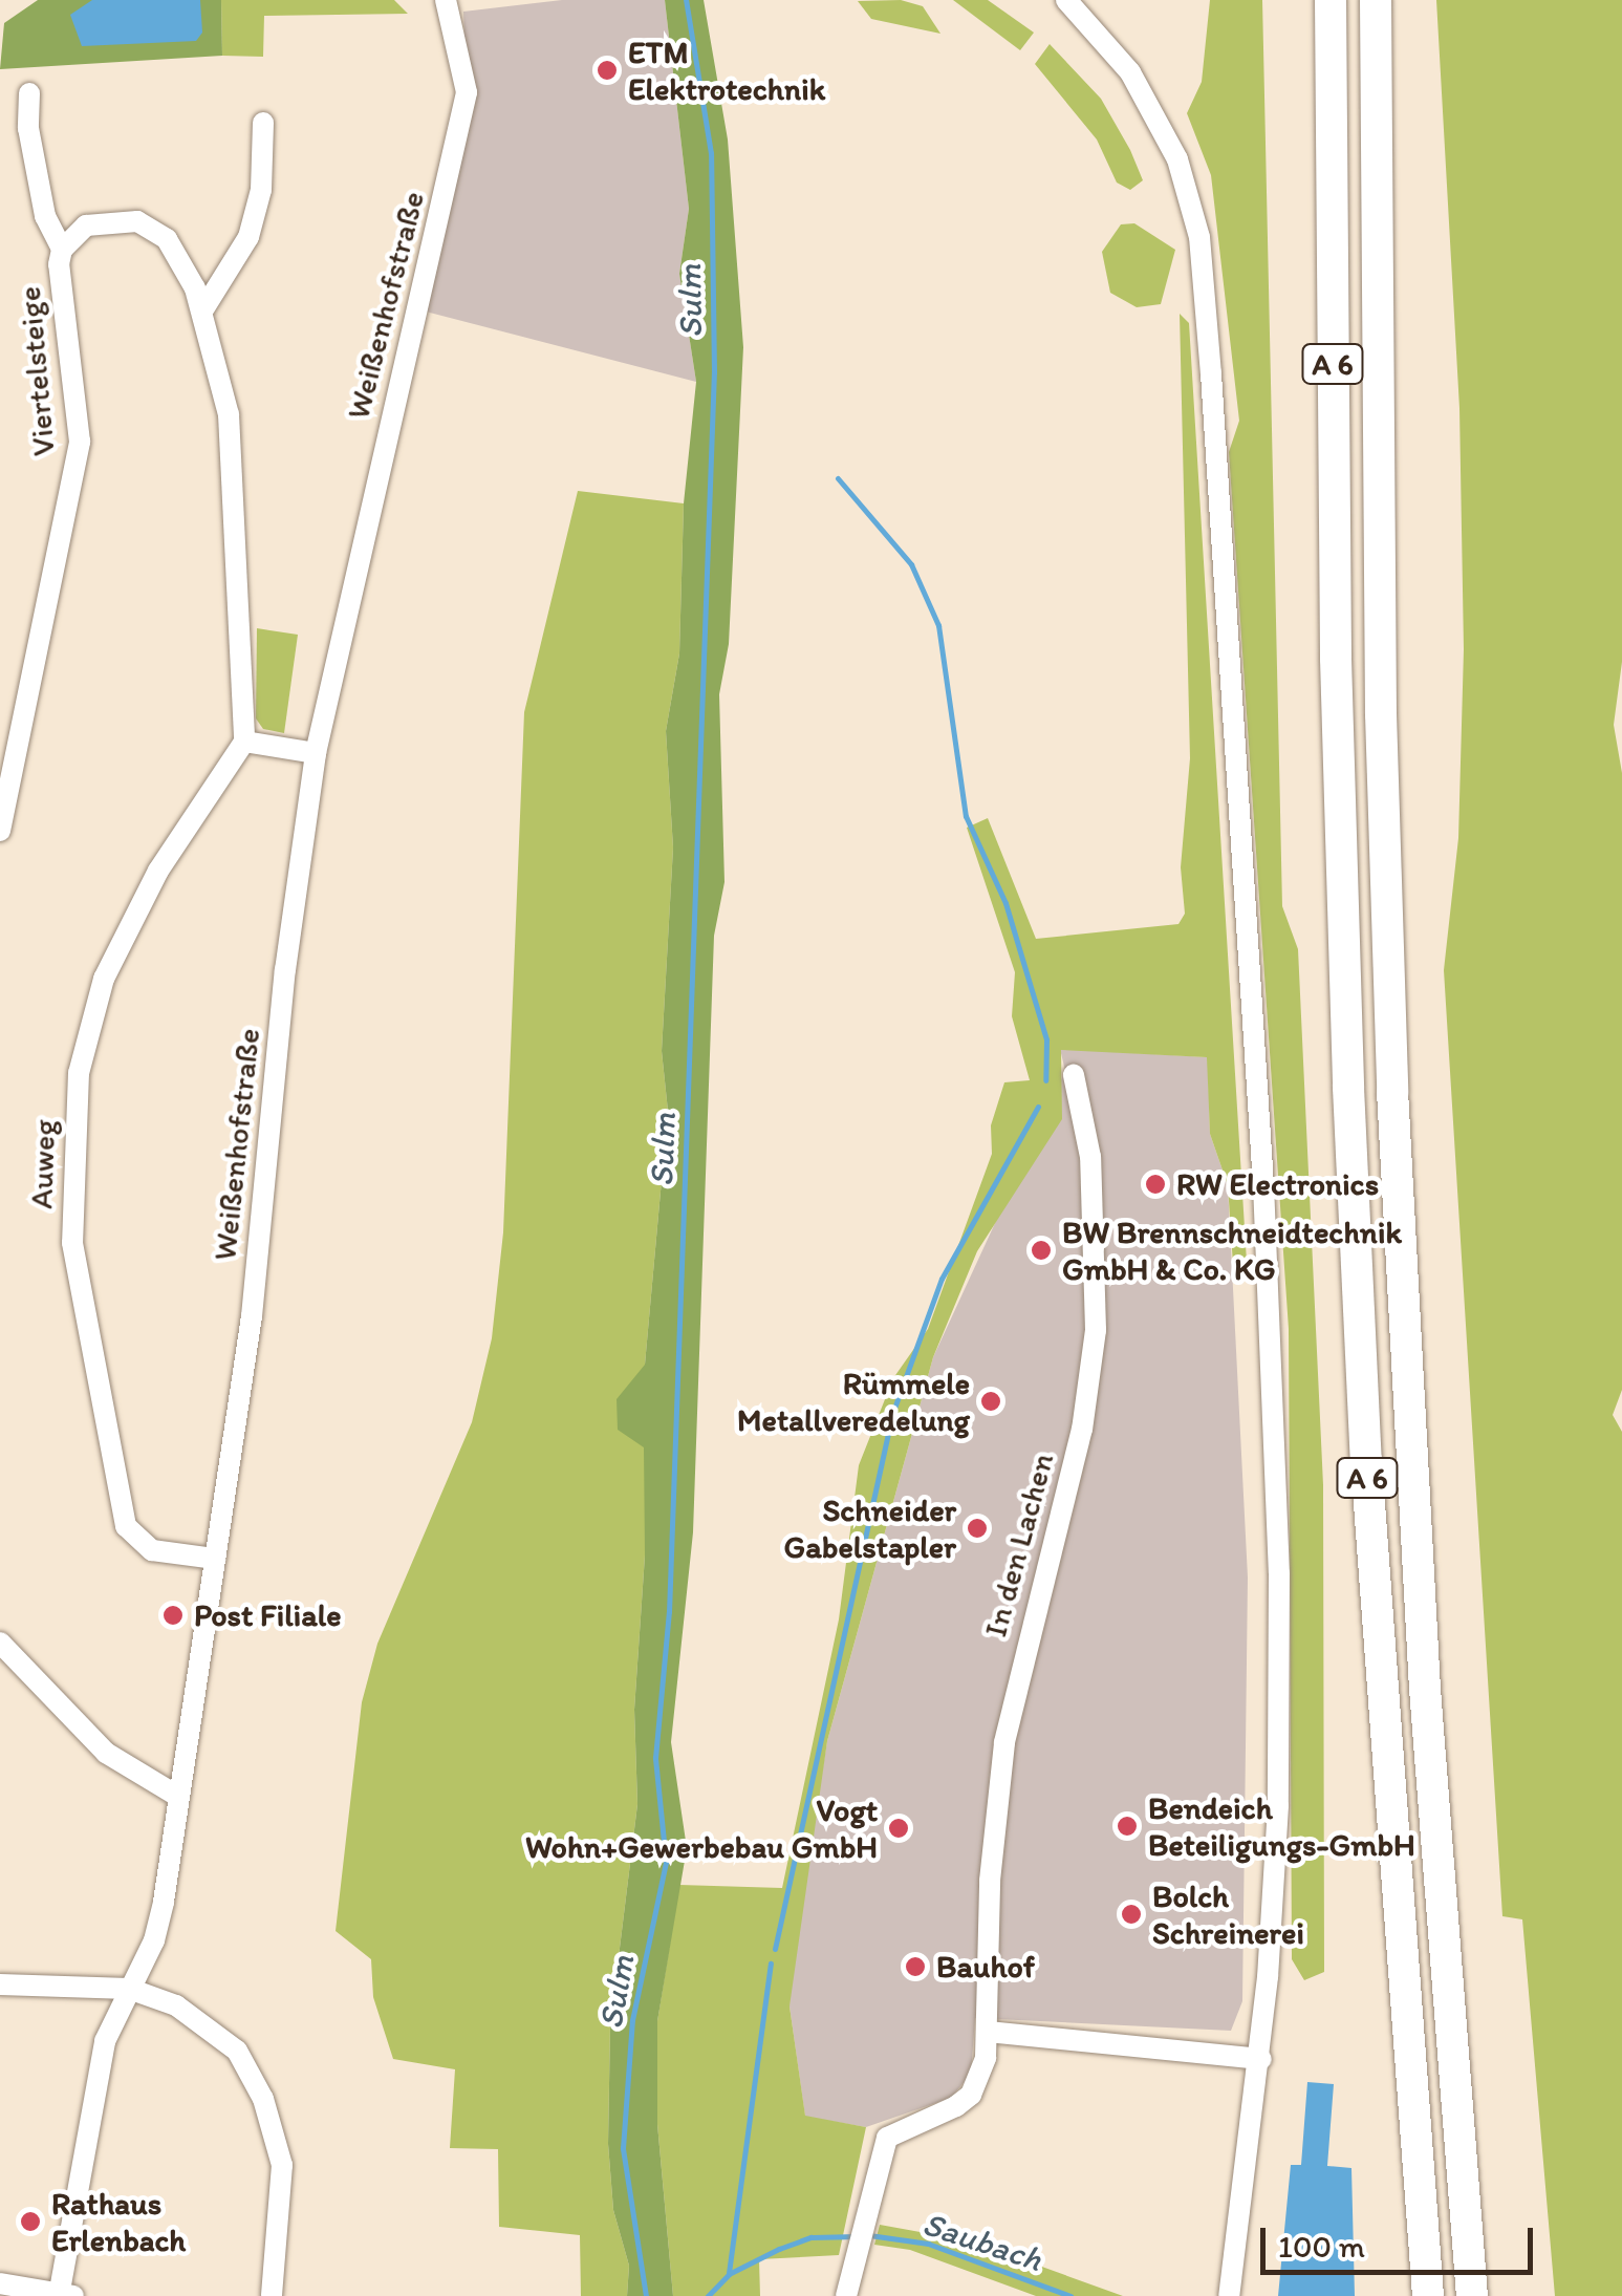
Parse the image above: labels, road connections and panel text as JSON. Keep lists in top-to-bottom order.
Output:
{
  "streets": {
    "highway": ["A 6"],
    "street": [
      "Weißenhofstraße",
      "Viertelsteige",
      "Auweg",
      "In den Lachen"
    ]
  },
  "crossings": [
    ["Weißenhofstraße", "Auweg"]
  ],
  "water": ["Sulm", "Saubach"],
  "places": [
    "ETM Elektrotechnik",
    "RW Electronics",
    "BW Brennschneidtechnik GmbH & Co. KG",
    "Rümmele Metallveredelung",
    "Schneider Gabelstapler",
    "Post Filiale",
    "Bendeich Beteiligungs-GmbH",
    "Vogt Wohn+Gewerbebau GmbH",
    "Bolch Schreinerei",
    "Bauhof",
    "Rathaus Erlenbach"
  ],
  "scale_bar": "100 m"
}
